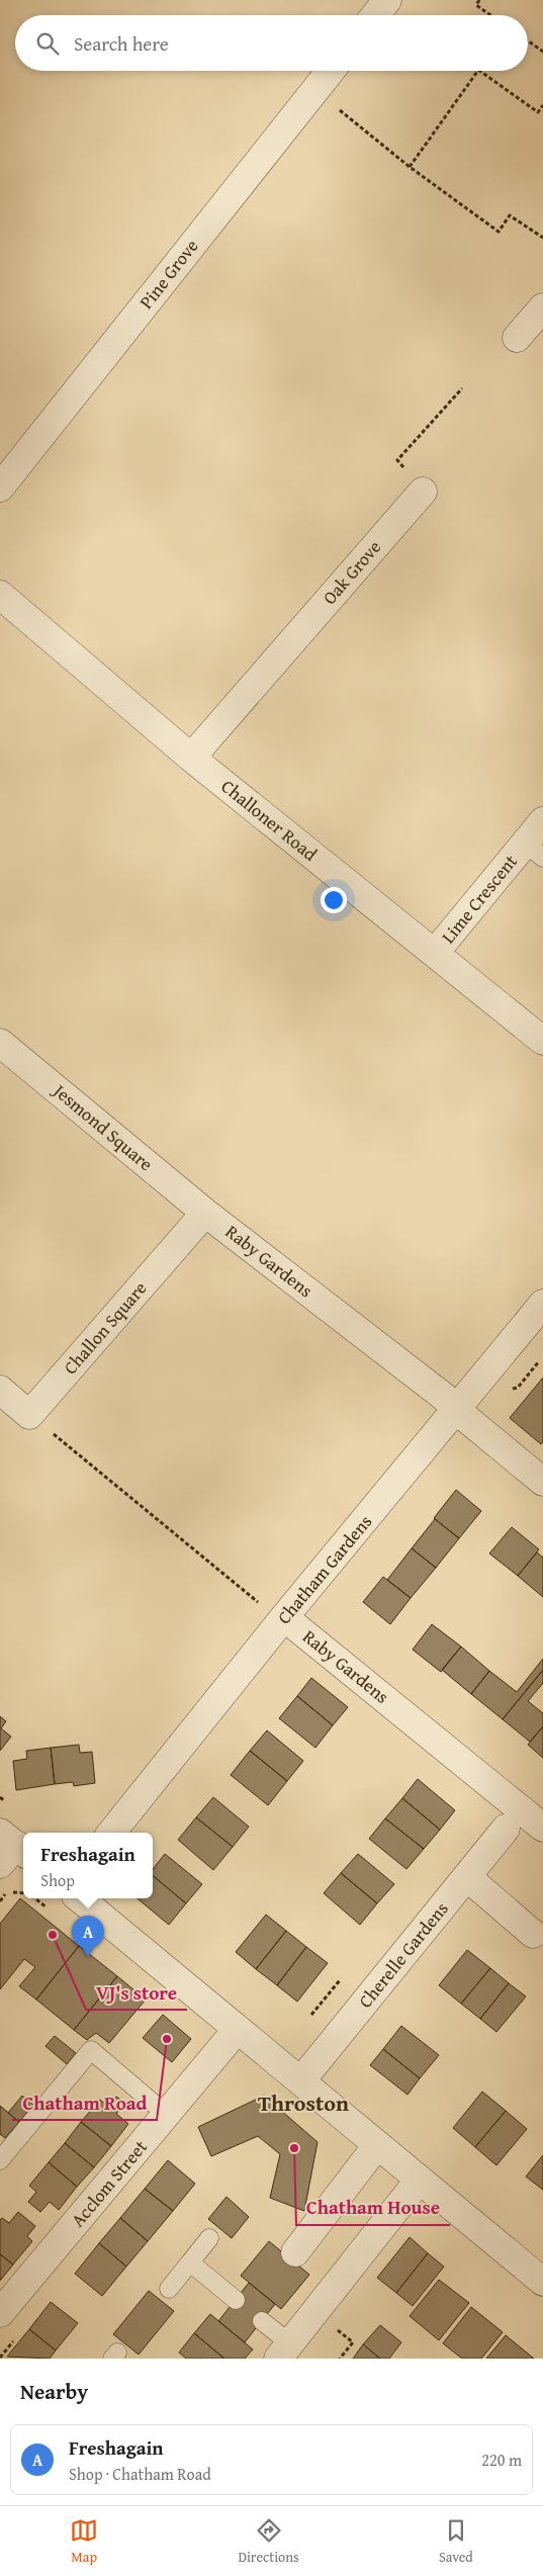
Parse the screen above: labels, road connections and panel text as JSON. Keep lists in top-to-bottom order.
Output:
{
  "streets": {
    "street": [
      "Pine Grove",
      "Oak Grove",
      "Challoner Road",
      "Lime Crescent",
      "Jesmond Square",
      "Raby Gardens",
      "Challon Square",
      "Chatham Gardens",
      "Cherelle Gardens",
      "Acclom Street"
    ]
  },
  "crossings": [
    ["Oak Grove", "Challoner Road"],
    ["Challoner Road", "Lime Crescent"],
    ["Jesmond Square", "Raby Gardens"],
    ["Jesmond Square", "Challon Square"],
    ["Raby Gardens", "Challon Square"],
    ["Raby Gardens", "Chatham Gardens"]
  ],
  "districts": ["Throston"],
  "places": ["VJ's store", "Chatham Road", "Chatham House"],
  "page": {
    "search": "Search here",
    "popup": ["Freshagain", "Shop"],
    "pins": "A",
    "heading": "Nearby",
    "list": [
      {
        "mark": "A",
        "name": "Freshagain",
        "note": "Shop · Chatham Road",
        "value": "220 m"
      }
    ],
    "nav": ["Map", "Directions", "Saved"]
  }
}
